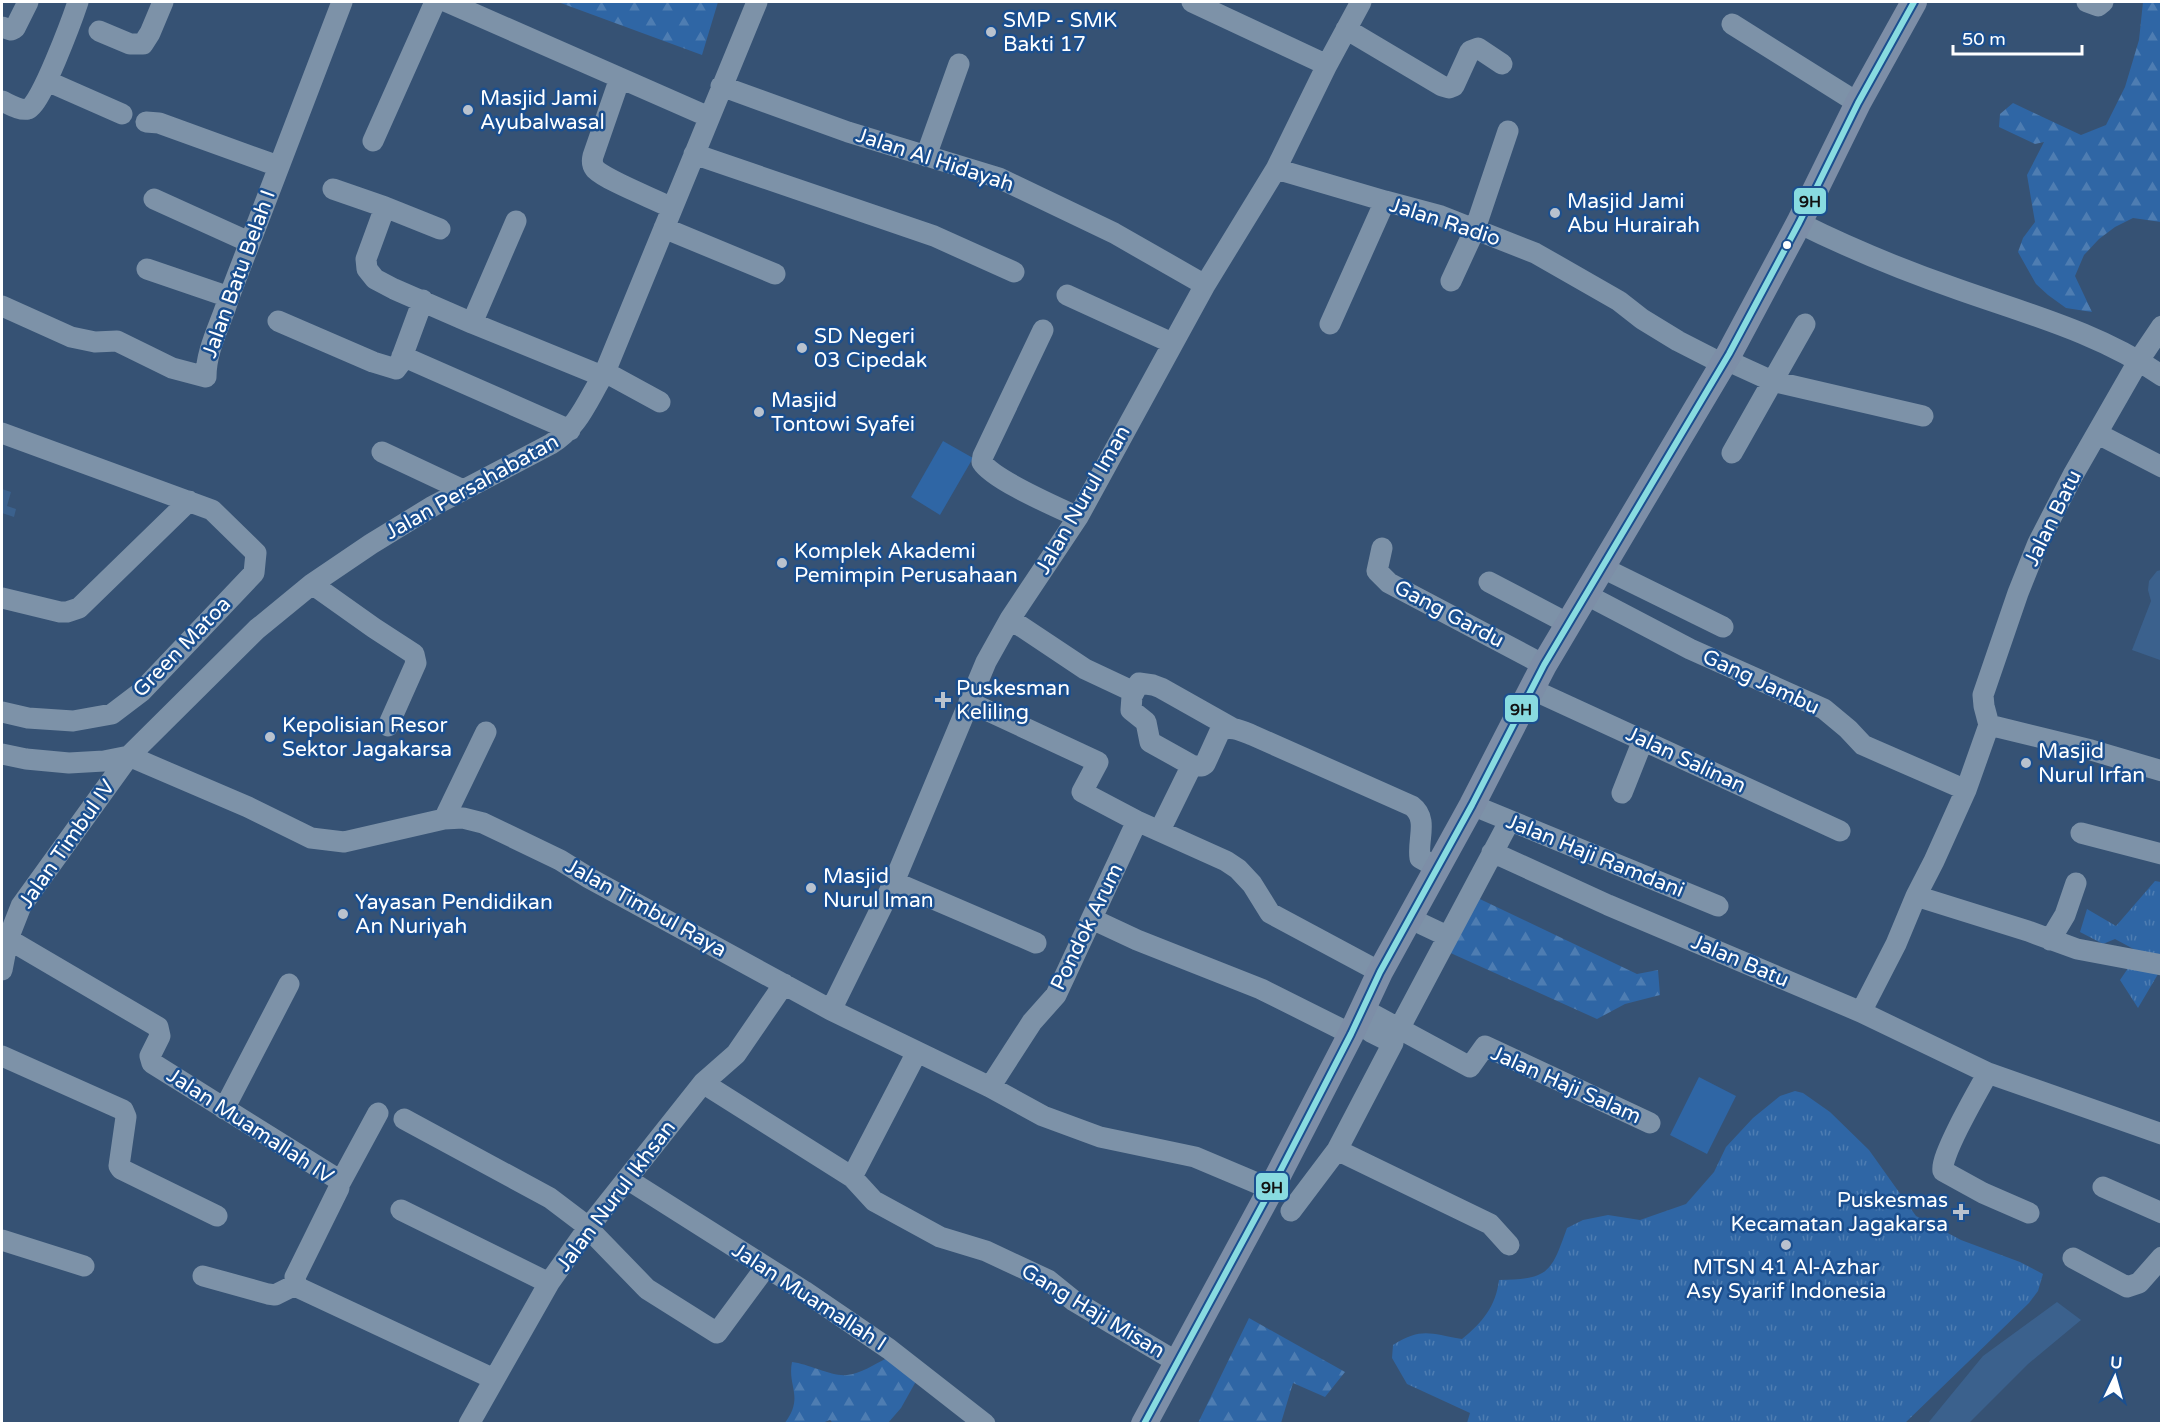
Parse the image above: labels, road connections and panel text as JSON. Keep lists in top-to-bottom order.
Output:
{
  "streets": {
    "street": [
      "Jalan Al Hidayah",
      "Jalan Radio",
      "Jalan Batu Belah I",
      "Jalan Persahabatan",
      "Jalan Nurul Iman",
      "Jalan Batu",
      "Gang Gardu",
      "Green Matoa",
      "Gang Jambu",
      "Jalan Salinan",
      "Jalan Timbul IV",
      "Jalan Haji Ramdani",
      "Jalan Timbul Raya",
      "Pondok Arum",
      "Jalan Haji Salam",
      "Jalan Muamallah IV",
      "Jalan Nurul Ikhsan",
      "Jalan Muamallah I",
      "Gang Haji Misan"
    ]
  },
  "crossings": [
    ["Jalan Al Hidayah", "Jalan Persahabatan"],
    ["Jalan Al Hidayah", "Jalan Nurul Iman"],
    ["Jalan Persahabatan", "Jalan Timbul IV"],
    ["Jalan Persahabatan", "Jalan Timbul Raya"],
    ["Jalan Nurul Iman", "Jalan Timbul Raya"],
    ["Jalan Timbul IV", "Jalan Timbul Raya"],
    ["Jalan Timbul IV", "Jalan Muamallah IV"],
    ["Jalan Timbul Raya", "Pondok Arum"],
    ["Jalan Timbul Raya", "Jalan Nurul Ikhsan"],
    ["Jalan Nurul Ikhsan", "Jalan Muamallah I"],
    ["Jalan Nurul Ikhsan", "Gang Haji Misan"]
  ],
  "places": {
    "other": [
      "SMP - SMK Bakti 17",
      "Masjid Jami Ayubalwasal",
      "Masjid Jami Abu Hurairah",
      "SD Negeri 03 Cipedak",
      "Masjid Tontowi Syafei",
      "Komplek Akademi Pemimpin Perusahaan",
      "Kepolisian Resor Sektor Jagakarsa",
      "Masjid Nurul Irfan",
      "Masjid Nurul Iman",
      "Yayasan Pendidikan An Nuriyah",
      "MTSN 41 Al-Azhar Asy Syarif Indonesia"
    ],
    "health": ["Puskesman Keliling", "Puskesmas Kecamatan Jagakarsa"]
  },
  "lines": ["transit line 9H"],
  "scale_bar": "50 m",
  "north": "top"
}
